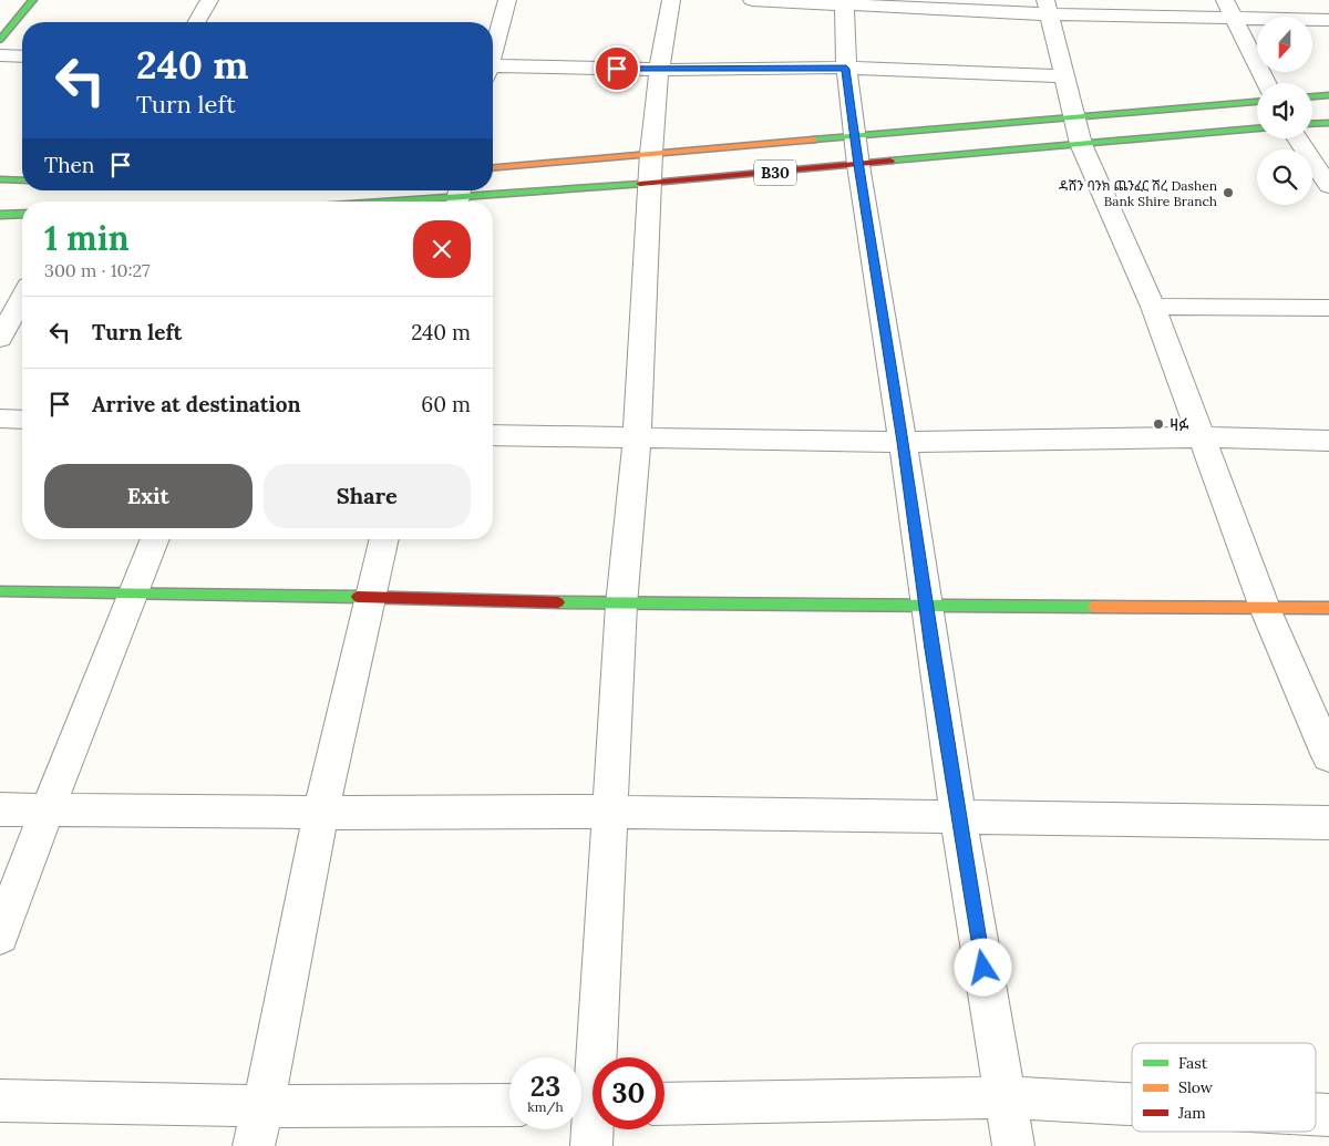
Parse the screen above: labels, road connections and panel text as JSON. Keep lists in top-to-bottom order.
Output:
{
  "streets": {
    "main road": ["B30"]
  },
  "places": ["ዳሸን ባንክ ጨንፈር ሽረ Dashen Bank Shire Branch", "ዛፉ"],
  "legend": ["Fast", "Slow", "Jam"],
  "north": "bottom",
  "page": {
    "turn": ["240 m", "Turn left"],
    "then": "Then",
    "heading": ["1 min", "300 m · 10:27"],
    "list": [
      {
        "name": "Turn left",
        "value": "240 m"
      },
      {
        "name": "Arrive at destination",
        "value": "60 m"
      }
    ],
    "buttons": ["Exit", "Share"],
    "speed": "23 km/h",
    "limit": "30"
  }
}
